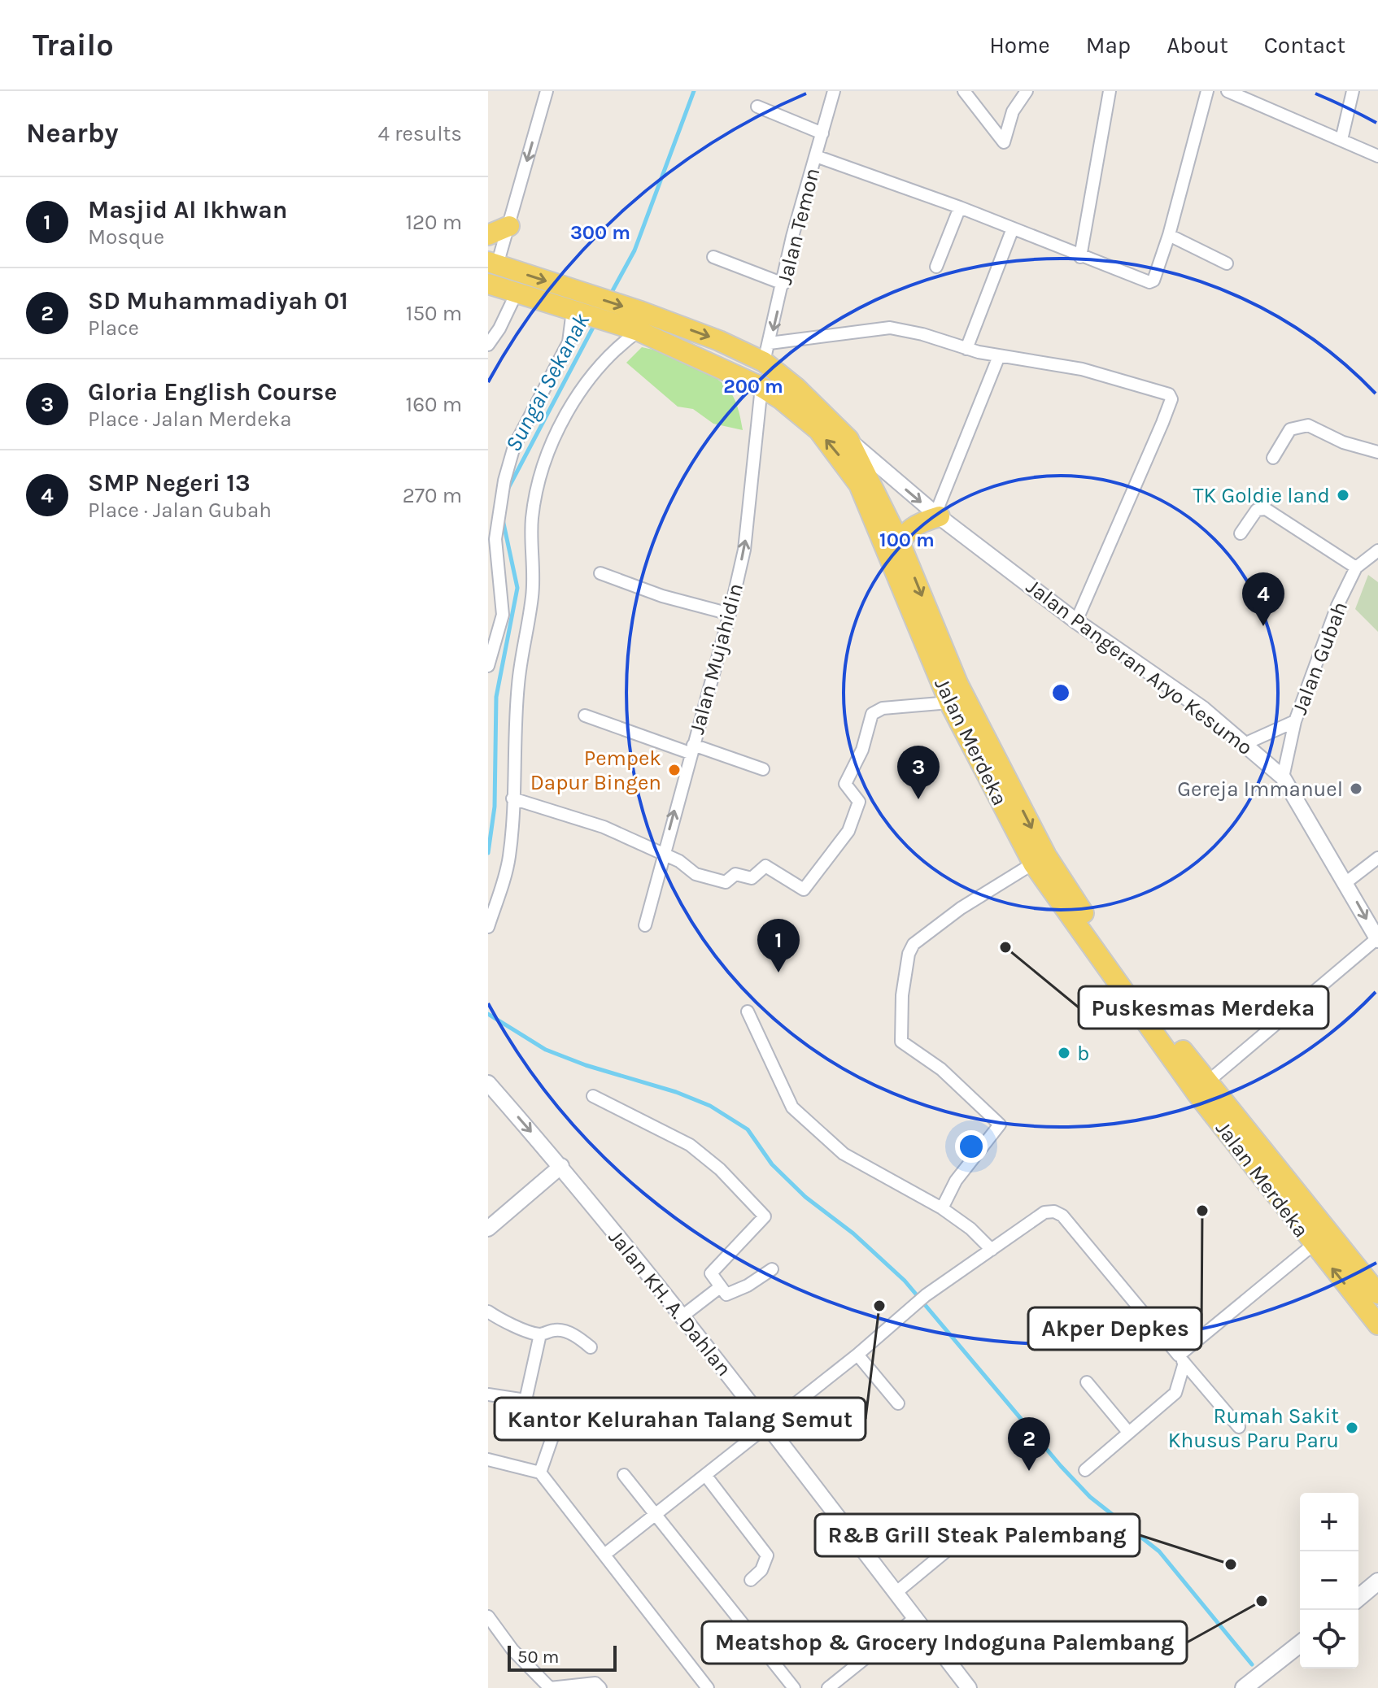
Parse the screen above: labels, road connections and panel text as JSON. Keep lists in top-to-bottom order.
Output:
{
  "streets": {
    "main road": ["Jalan Merdeka"],
    "street": [
      "Jalan Temon",
      "Jalan Gubah",
      "Jalan Mujahidin",
      "Jalan Pangeran Aryo Kesumo",
      "Jalan KH. A. Dahlan"
    ]
  },
  "crossings": [
    ["Jalan Temon", "Jalan Merdeka"],
    ["Jalan Gubah", "Jalan Pangeran Aryo Kesumo"],
    ["Jalan Mujahidin", "Jalan Merdeka"],
    ["Jalan Pangeran Aryo Kesumo", "Jalan Merdeka"]
  ],
  "one_way": ["Jalan Mujahidin"],
  "water": ["Sungai Sekanak"],
  "places": [
    "TK Goldie land",
    "Pempek Dapur Bingen",
    "Gereja Immanuel",
    "Puskesmas Merdeka",
    "b",
    "Akper Depkes",
    "Kantor Kelurahan Talang Semut",
    "Rumah Sakit Khusus Paru Paru",
    "R&B Grill Steak Palembang",
    "Meatshop & Grocery Indoguna Palembang"
  ],
  "scale_bar": "50 m",
  "page": {
    "header": "Trailo",
    "nav": [
      "Home",
      "Map",
      "About",
      "Contact"
    ],
    "heading": ["Nearby", "4 results"],
    "list": [
      {
        "mark": "1",
        "name": "Masjid Al Ikhwan",
        "note": "Mosque",
        "value": "120 m"
      },
      {
        "mark": "2",
        "name": "SD Muhammadiyah 01",
        "note": "Place",
        "value": "150 m"
      },
      {
        "mark": "3",
        "name": "Gloria English Course",
        "note": "Place · Jalan Merdeka",
        "value": "160 m"
      },
      {
        "mark": "4",
        "name": "SMP Negeri 13",
        "note": "Place · Jalan Gubah",
        "value": "270 m"
      }
    ],
    "pins": [
      "4",
      "3",
      "1",
      "2"
    ],
    "map_buttons": ["+", "−"],
    "scale": "50 m"
  },
  "rings": ["300 m", "200 m", "100 m"]
}
